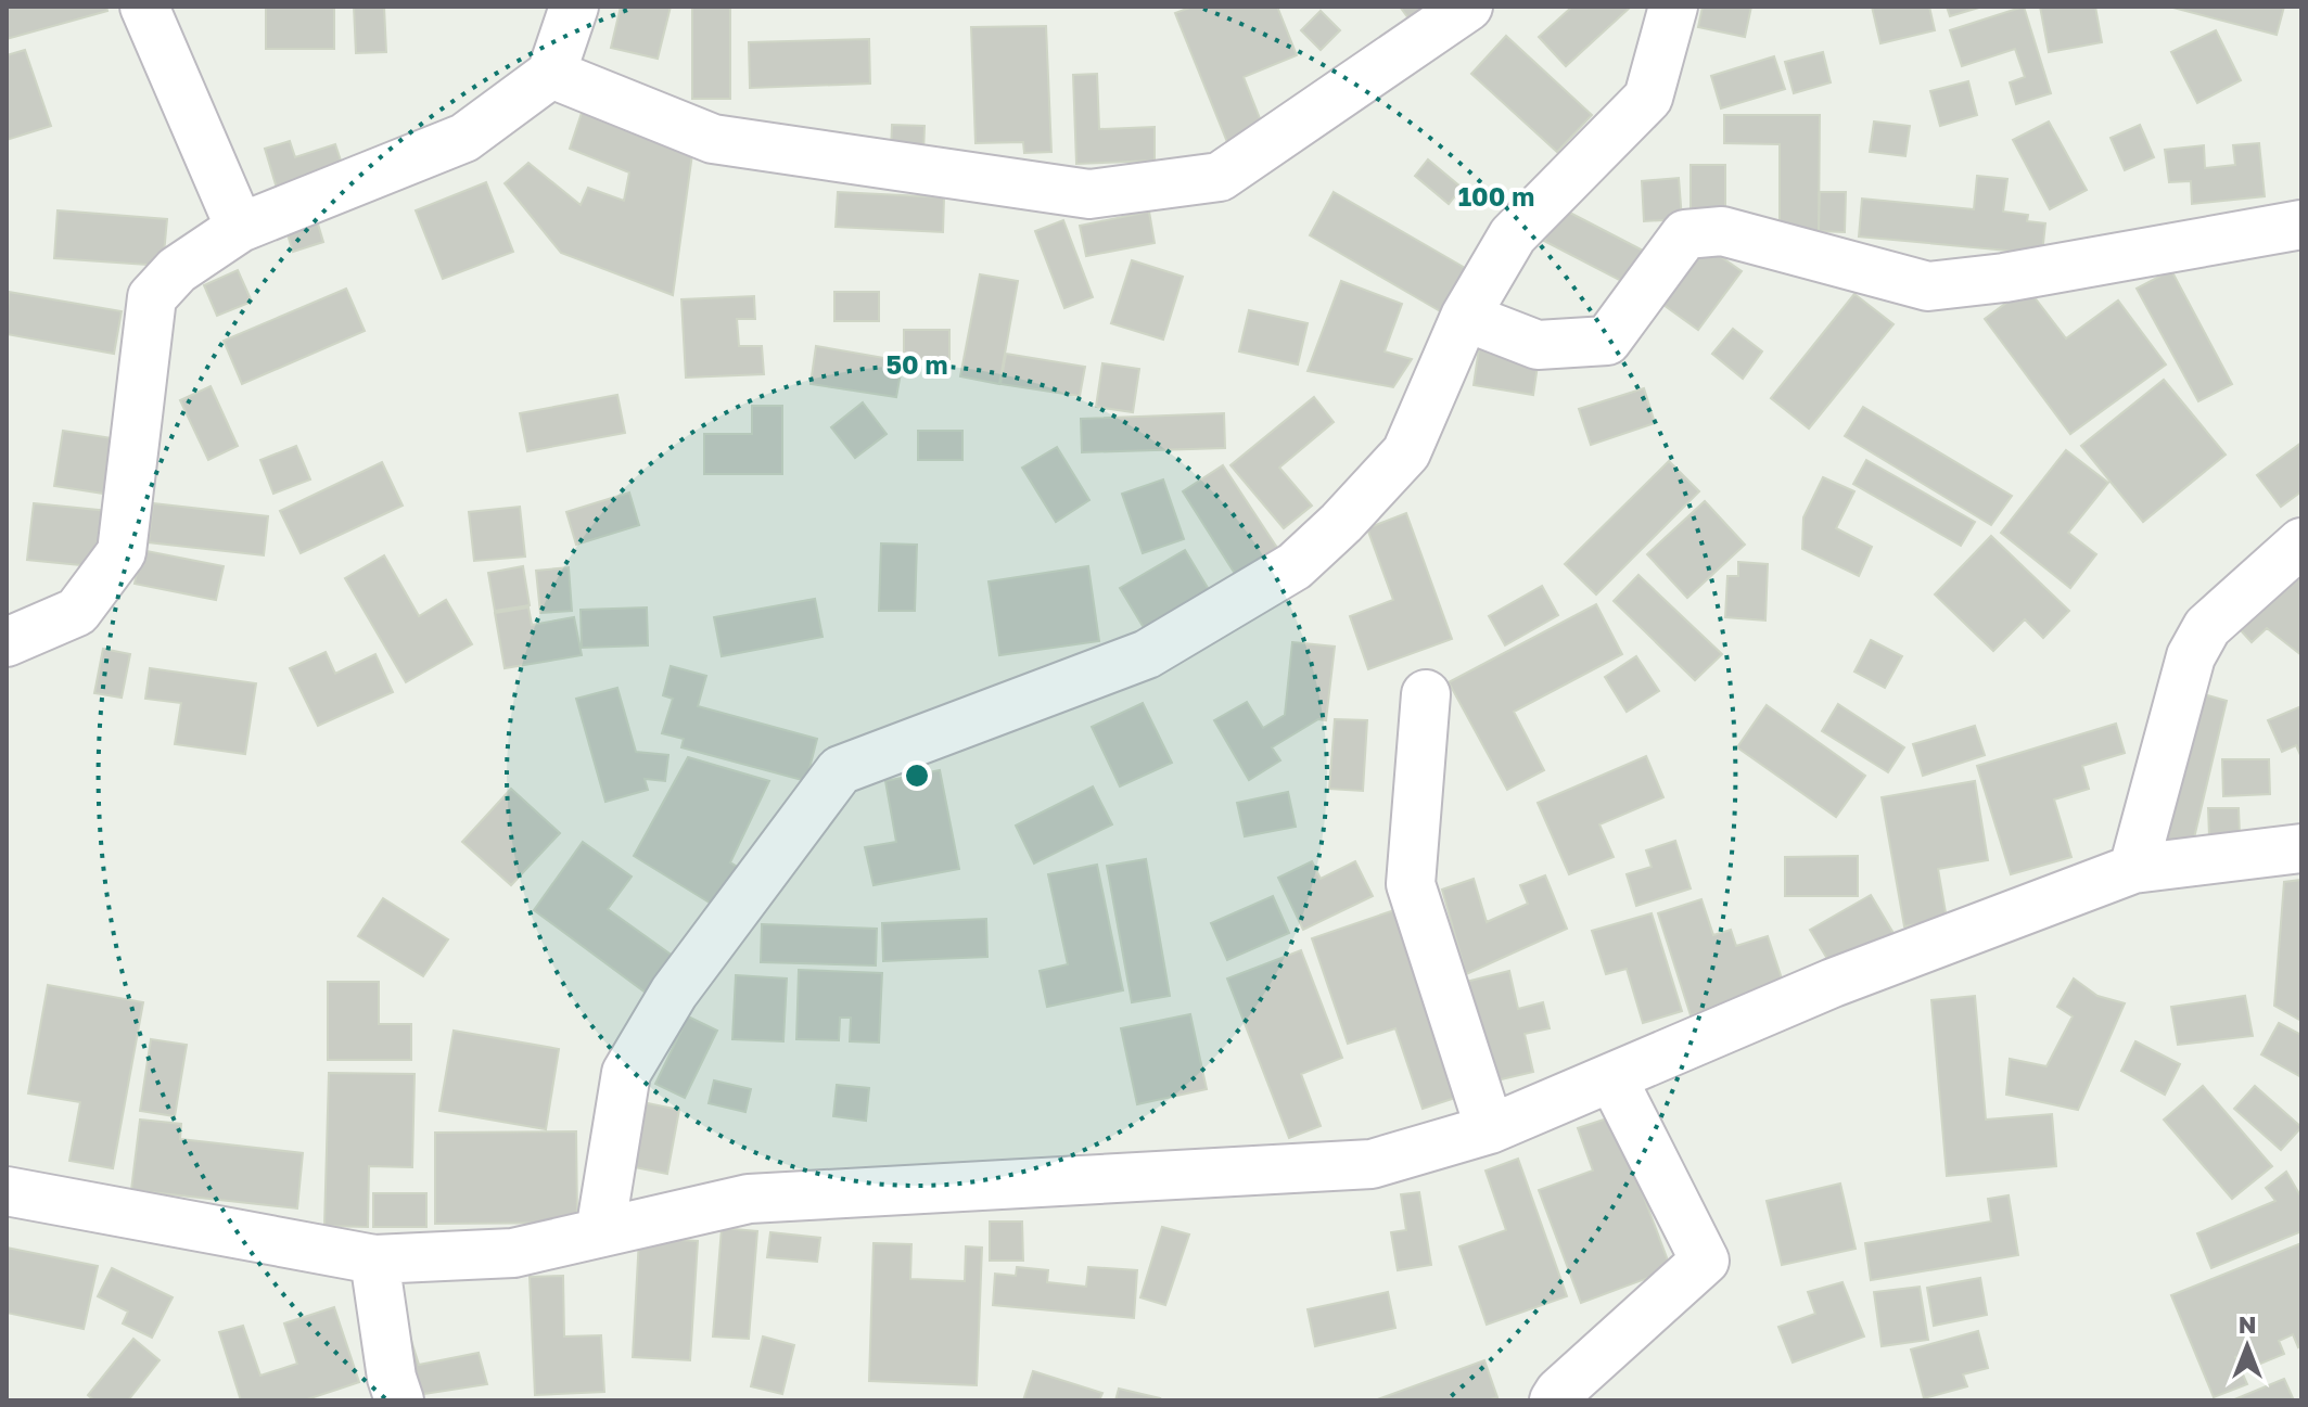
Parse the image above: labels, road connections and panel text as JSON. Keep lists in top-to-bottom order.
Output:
{
  "north": "top",
  "rings": ["100 m", "50 m"]
}
